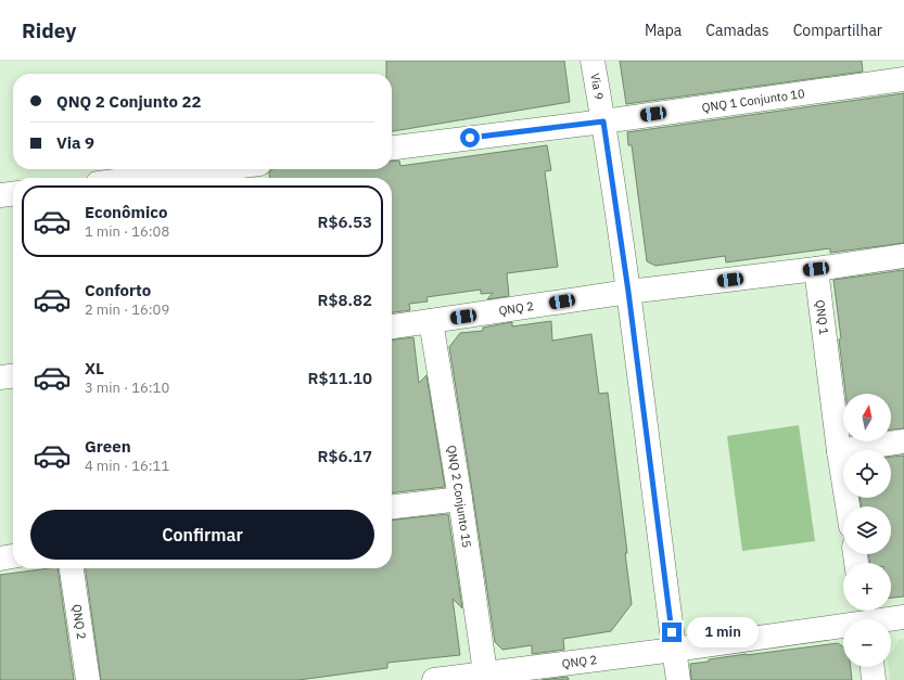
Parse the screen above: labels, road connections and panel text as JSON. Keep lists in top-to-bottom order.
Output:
{
  "streets": {
    "street": [
      "Via 9",
      "QNQ 1 Conjunto 10",
      "QNQ 2",
      "QNQ 1",
      "QNQ 2 Conjunto 15"
    ]
  },
  "crossings": [
    ["Via 9", "QNQ 1 Conjunto 10"],
    ["Via 9", "QNQ 2"],
    ["QNQ 2", "QNQ 2 Conjunto 15"]
  ],
  "north": "top",
  "page": {
    "header": "Ridey",
    "nav": ["Mapa", "Camadas", "Compartilhar"],
    "banner": ["QNQ 2 Conjunto 22", "Via 9"],
    "list": [
      {
        "name": "Econômico",
        "note": "1 min · 16:08",
        "value": "R$6.53"
      },
      {
        "name": "Conforto",
        "note": "2 min · 16:09",
        "value": "R$8.82"
      },
      {
        "name": "XL",
        "note": "3 min · 16:10",
        "value": "R$11.10"
      },
      {
        "name": "Green",
        "note": "4 min · 16:11",
        "value": "R$6.17"
      }
    ],
    "map_buttons": ["+", "−"],
    "buttons": "Confirmar",
    "bubble": "1 min"
  }
}
